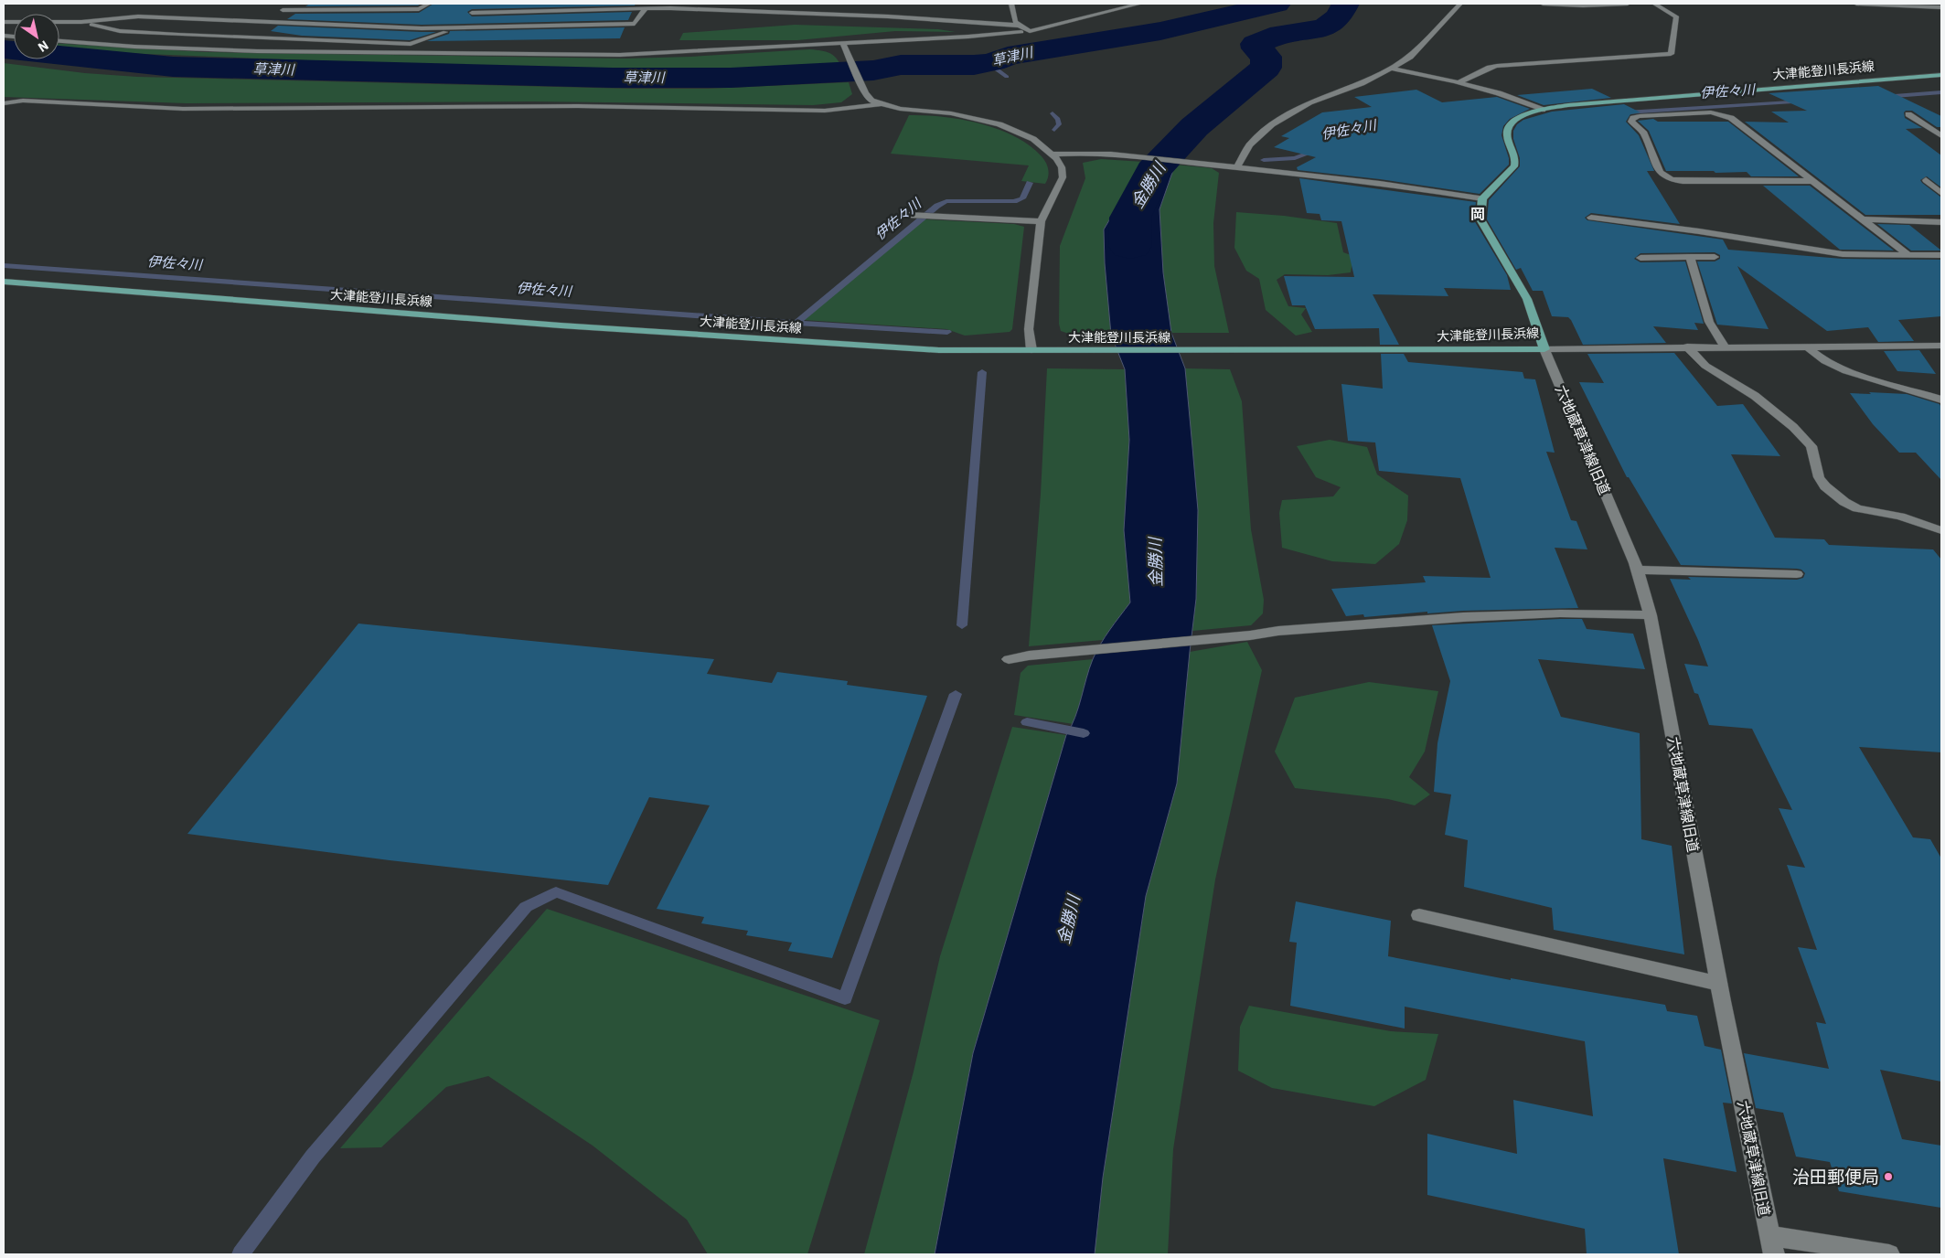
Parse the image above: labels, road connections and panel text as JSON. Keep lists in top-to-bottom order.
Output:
{
  "streets": {
    "main road": ["大津能登川長浜線"],
    "street": ["六地蔵草津線旧道"]
  },
  "crossings": [
    ["大津能登川長浜線", "六地蔵草津線旧道"]
  ],
  "districts": ["岡"],
  "water": ["草津川", "伊佐々川", "金勝川"],
  "places": ["治田郵便局"],
  "north": "bottom right"
}
